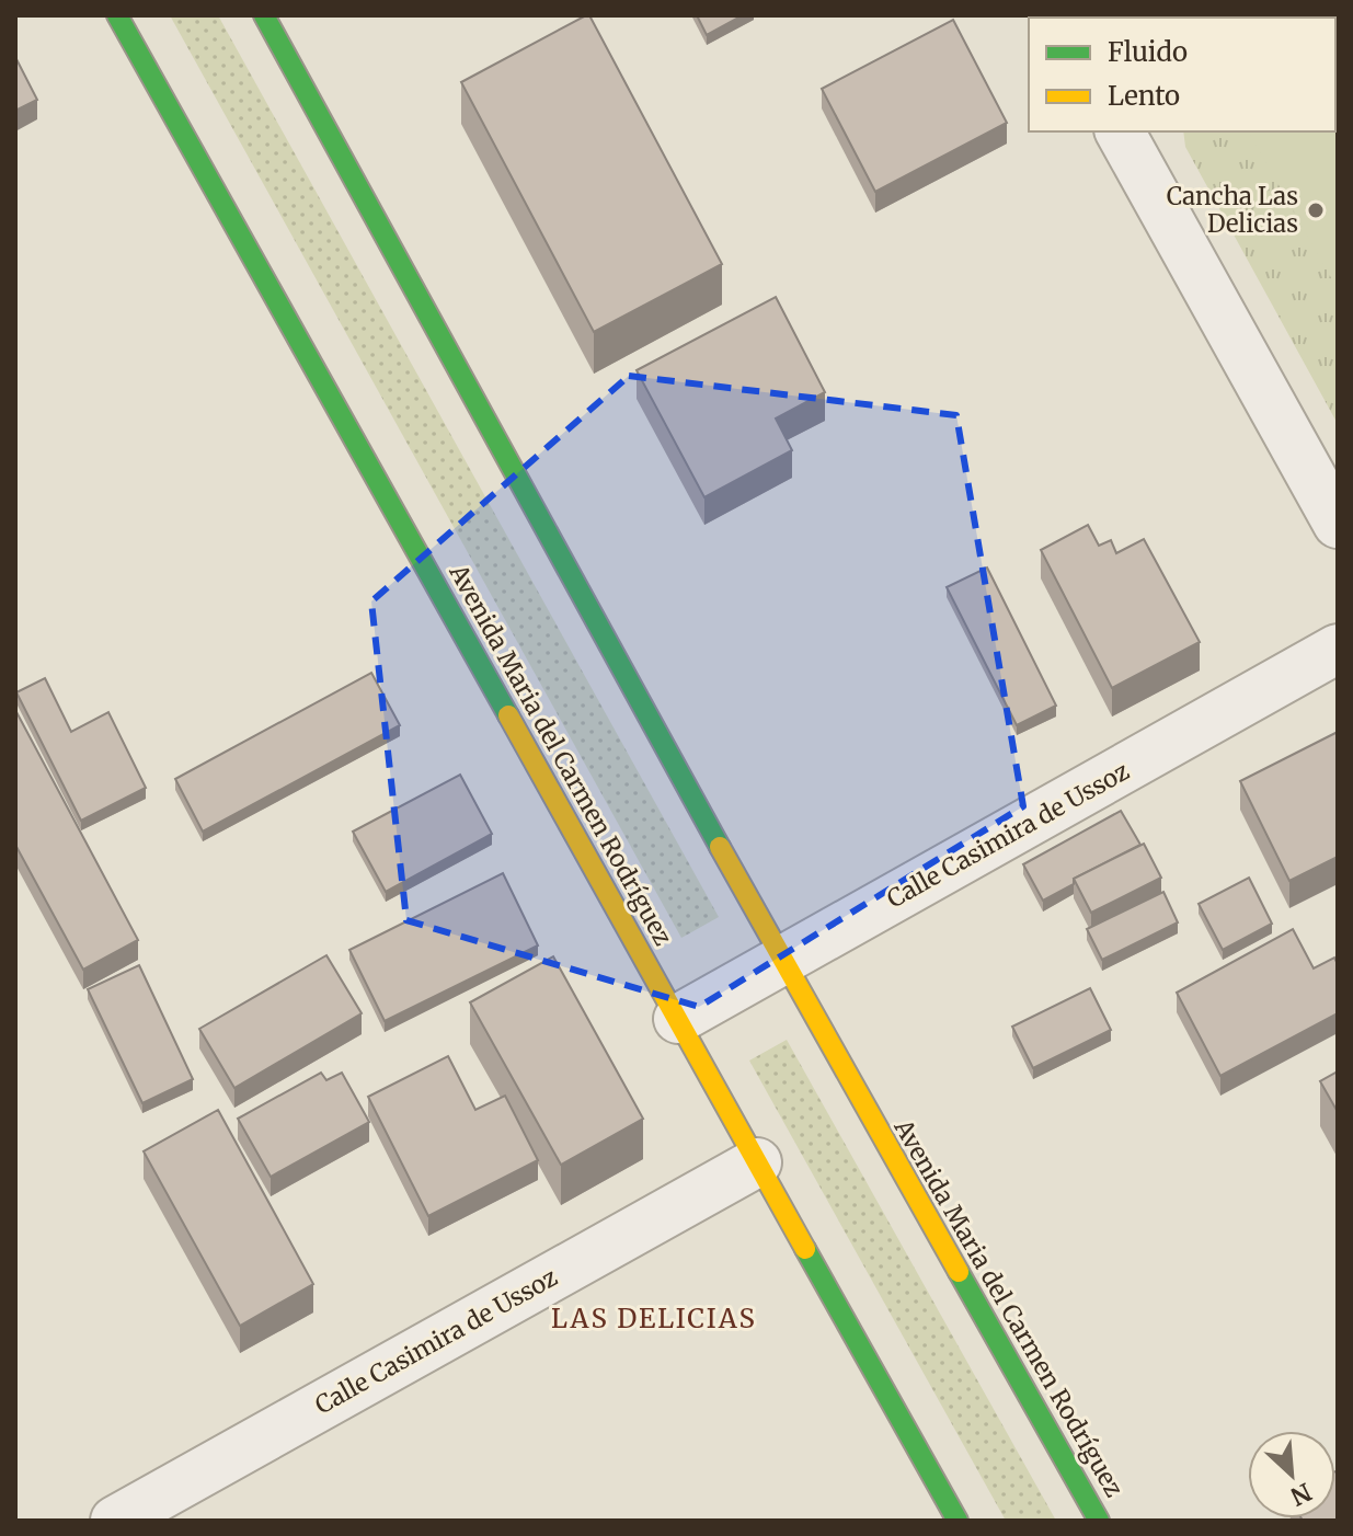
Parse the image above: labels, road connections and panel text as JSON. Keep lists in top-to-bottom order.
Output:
{
  "streets": {
    "street": ["Avenida Maria del Carmen Rodríguez", "Calle Casimira de Ussoz"]
  },
  "crossings": [
    ["Avenida Maria del Carmen Rodríguez", "Calle Casimira de Ussoz"]
  ],
  "districts": ["LAS DELICIAS"],
  "places": ["Cancha Las Delicias"],
  "legend": ["Fluido", "Lento"],
  "north": "bottom right"
}
